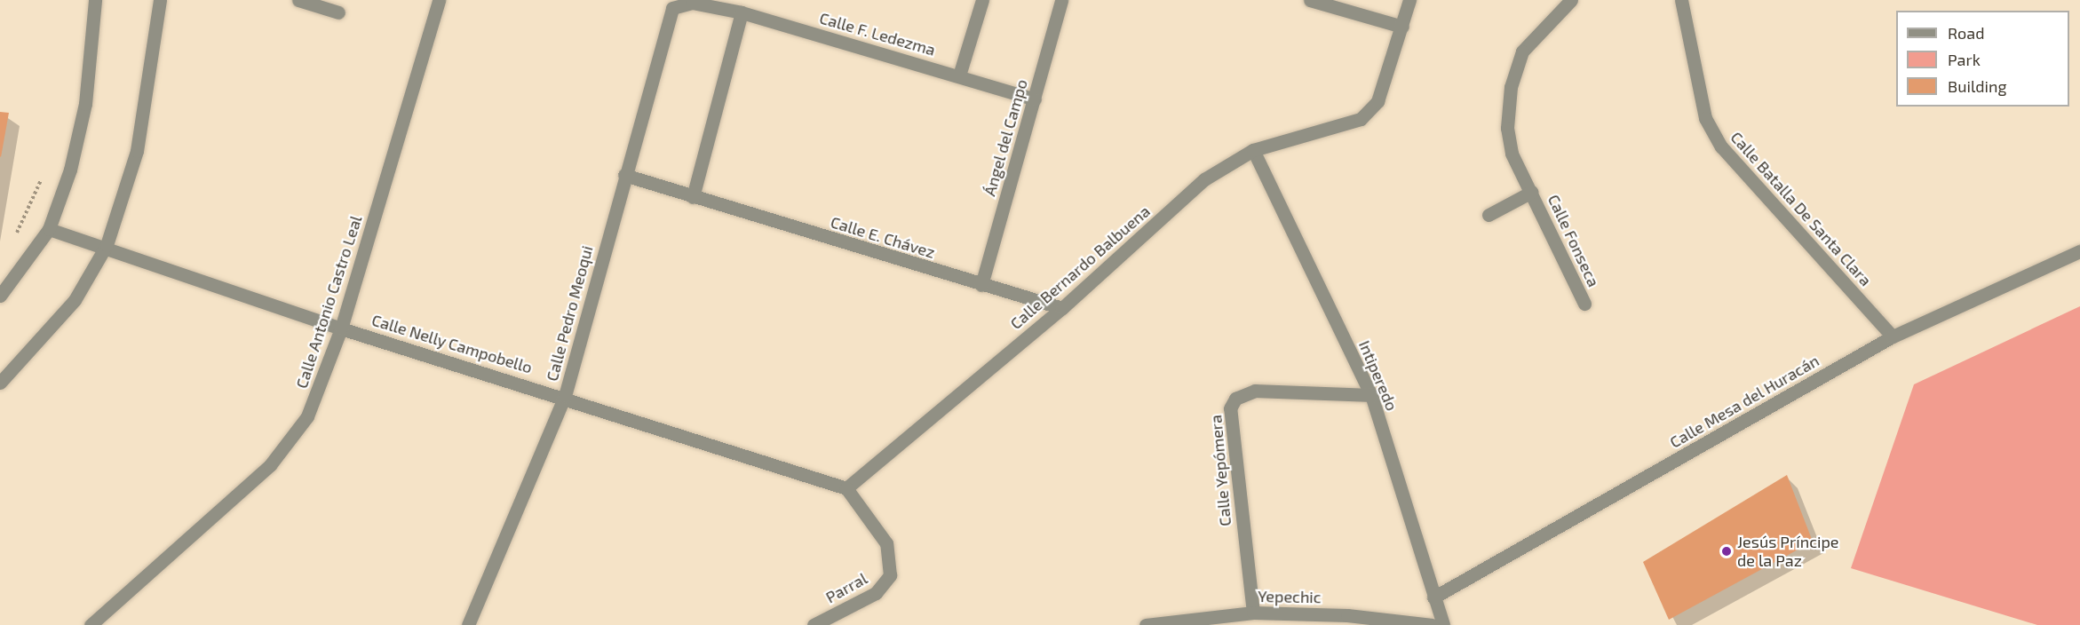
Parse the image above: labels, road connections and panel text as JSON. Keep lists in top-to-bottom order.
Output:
{
  "streets": {
    "street": [
      "Calle F. Ledezma",
      "Ángel del Campo",
      "Calle Batalla De Santa Clara",
      "Calle E. Chávez",
      "Calle Fonseca",
      "Calle Bernardo Balbuena",
      "Calle Antonio Castro Leal",
      "Calle Pedro Meoqui",
      "Calle Nelly Campobello",
      "Intiperedo",
      "Calle Mesa del Huracán",
      "Calle Yepómera",
      "Parral",
      "Yepechic"
    ]
  },
  "crossings": [
    ["Calle F. Ledezma", "Ángel del Campo"],
    ["Calle F. Ledezma", "Calle Pedro Meoqui"],
    ["Ángel del Campo", "Calle E. Chávez"],
    ["Calle Batalla De Santa Clara", "Calle Mesa del Huracán"],
    ["Calle E. Chávez", "Calle Bernardo Balbuena"],
    ["Calle E. Chávez", "Calle Pedro Meoqui"],
    ["Calle Bernardo Balbuena", "Calle Nelly Campobello"],
    ["Calle Bernardo Balbuena", "Intiperedo"],
    ["Calle Bernardo Balbuena", "Parral"],
    ["Calle Antonio Castro Leal", "Calle Nelly Campobello"],
    ["Calle Pedro Meoqui", "Calle Nelly Campobello"],
    ["Calle Nelly Campobello", "Parral"],
    ["Intiperedo", "Calle Mesa del Huracán"],
    ["Intiperedo", "Calle Yepómera"],
    ["Calle Yepómera", "Yepechic"]
  ],
  "places": ["Jesús Príncipe de la Paz"],
  "legend": ["Road", "Park", "Building"]
}
